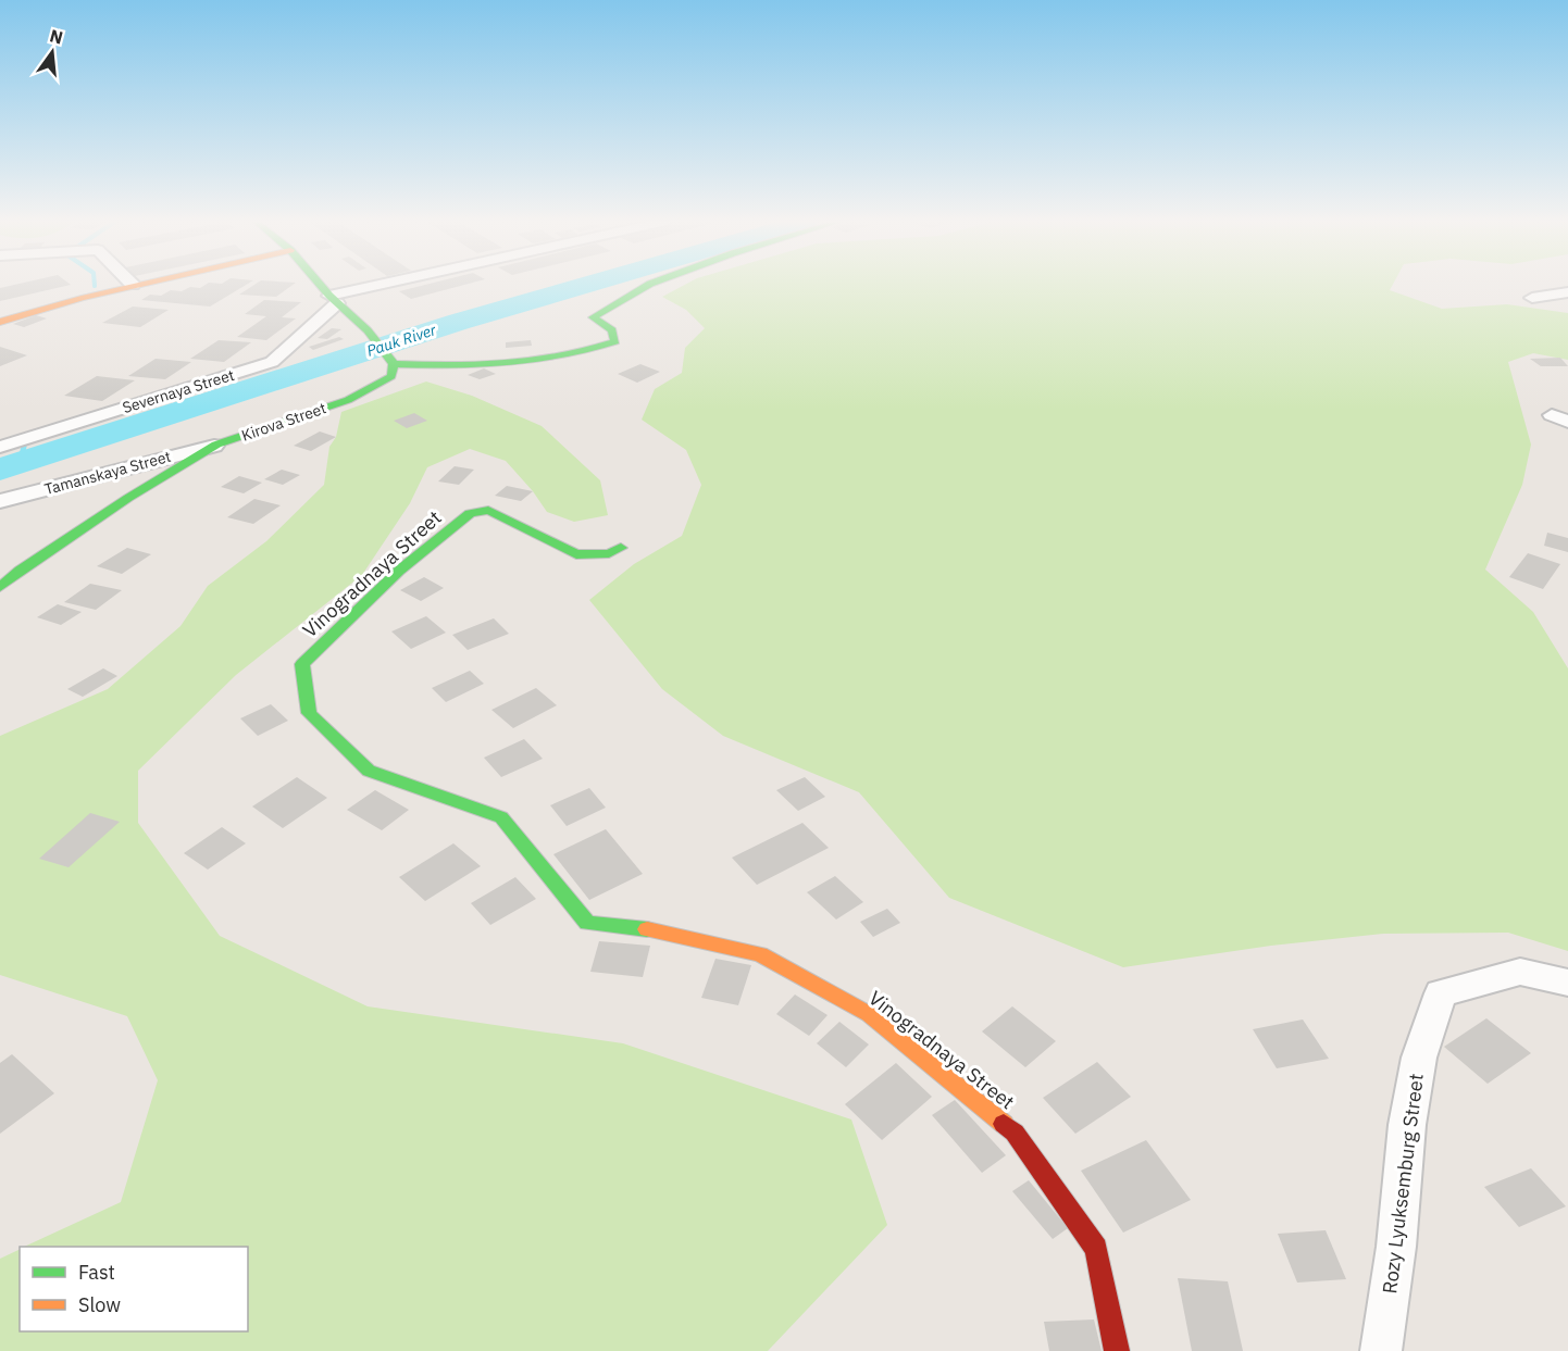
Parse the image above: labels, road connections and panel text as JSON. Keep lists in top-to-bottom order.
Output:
{
  "streets": {
    "street": [
      "Severnaya Street",
      "Kirova Street",
      "Tamanskaya Street",
      "Vinogradnaya Street",
      "Rozy Lyuksemburg Street"
    ]
  },
  "crossings": [
    ["Kirova Street", "Tamanskaya Street"]
  ],
  "water": ["Pauk River"],
  "legend": ["Fast", "Slow"],
  "north": "top"
}
